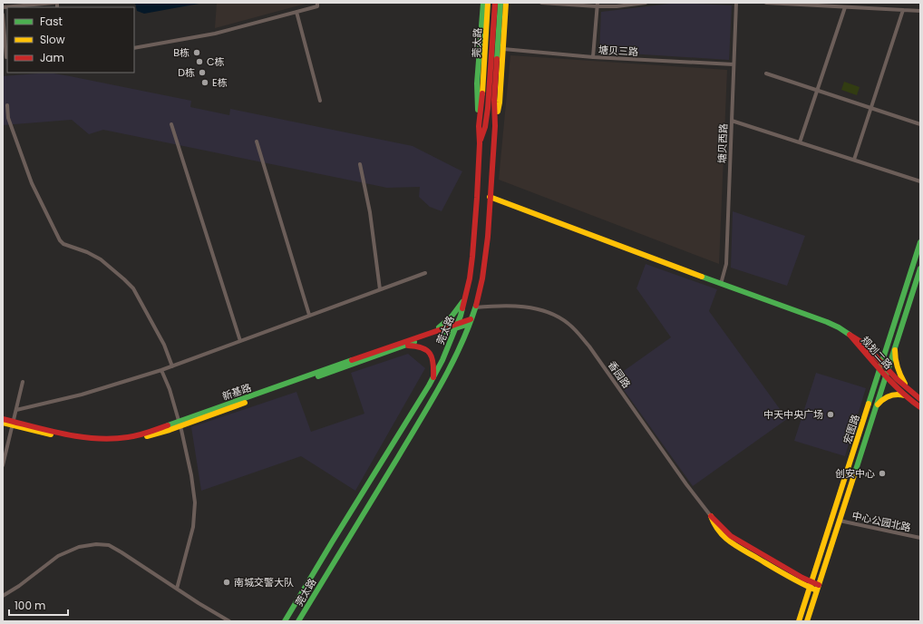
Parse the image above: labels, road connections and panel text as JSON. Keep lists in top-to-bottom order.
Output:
{
  "streets": {
    "main road": [
      "莞太路",
      "规划二路",
      "香园路",
      "新基路",
      "宏图路"
    ],
    "street": ["塘贝三路", "塘贝西路", "中心公园北路"]
  },
  "crossings": [
    ["莞太路", "香园路"],
    ["莞太路", "新基路"],
    ["塘贝三路", "塘贝西路"],
    ["规划二路", "宏图路"],
    ["香园路", "宏图路"],
    ["宏图路", "中心公园北路"]
  ],
  "places": [
    "B栋",
    "C栋",
    "D栋",
    "E栋",
    "中天中央广场",
    "创安中心",
    "南城交警大队"
  ],
  "legend": ["Fast", "Slow", "Jam"],
  "scale_bar": "100 m"
}
